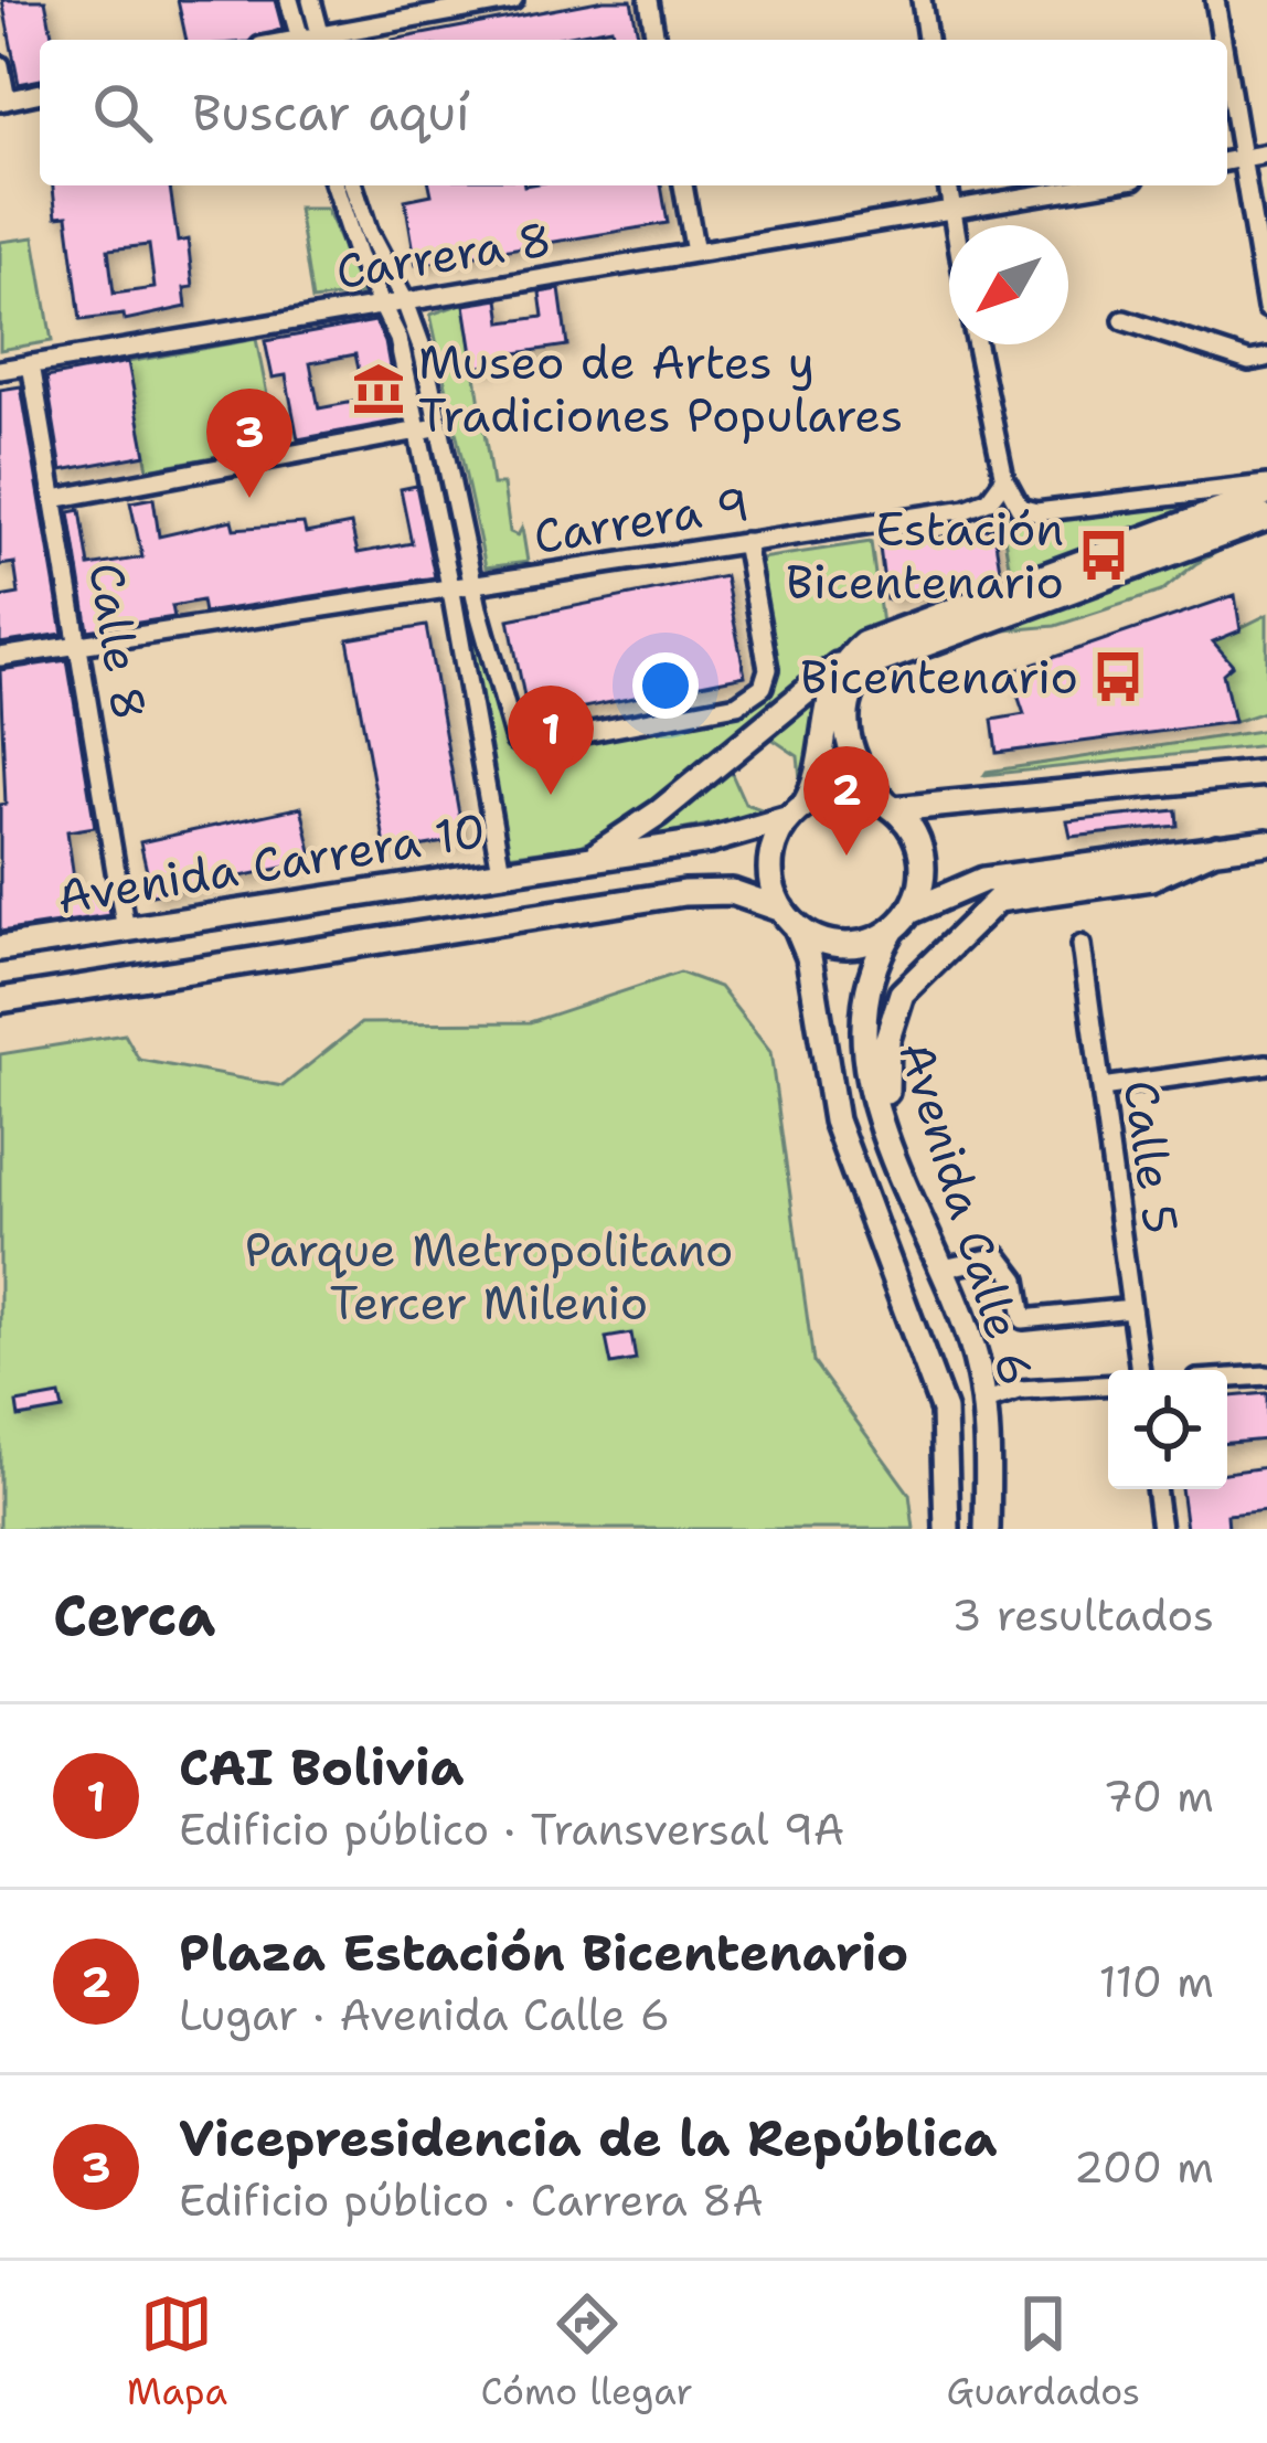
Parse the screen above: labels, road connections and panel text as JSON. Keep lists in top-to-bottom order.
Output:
{
  "streets": {
    "main road": ["Avenida Carrera 10", "Avenida Calle 6"],
    "street": [
      "Carrera 8",
      "Carrera 9",
      "Calle 8",
      "Calle 5"
    ]
  },
  "crossings": [
    ["Carrera 8", "Calle 8"],
    ["Carrera 9", "Calle 8"],
    ["Calle 8", "Avenida Carrera 10"],
    ["Avenida Carrera 10", "Avenida Calle 6"]
  ],
  "parks": ["Parque Metropolitano Tercer Milenio"],
  "places": {
    "museum": ["Museo de Artes y Tradiciones Populares"],
    "bus stop": ["Estación Bicentenario", "Bicentenario"]
  },
  "north": "bottom left",
  "page": {
    "search": "Buscar aquí",
    "pins": ["3", "1", "2"],
    "heading": ["Cerca", "3 resultados"],
    "list": [
      {
        "mark": "1",
        "name": "CAI Bolivia",
        "note": "Edificio público · Transversal 9A",
        "value": "70 m"
      },
      {
        "mark": "2",
        "name": "Plaza Estación Bicentenario",
        "note": "Lugar · Avenida Calle 6",
        "value": "110 m"
      },
      {
        "mark": "3",
        "name": "Vicepresidencia de la República",
        "note": "Edificio público · Carrera 8A",
        "value": "200 m"
      }
    ],
    "nav": ["Mapa", "Cómo llegar", "Guardados"]
  }
}
